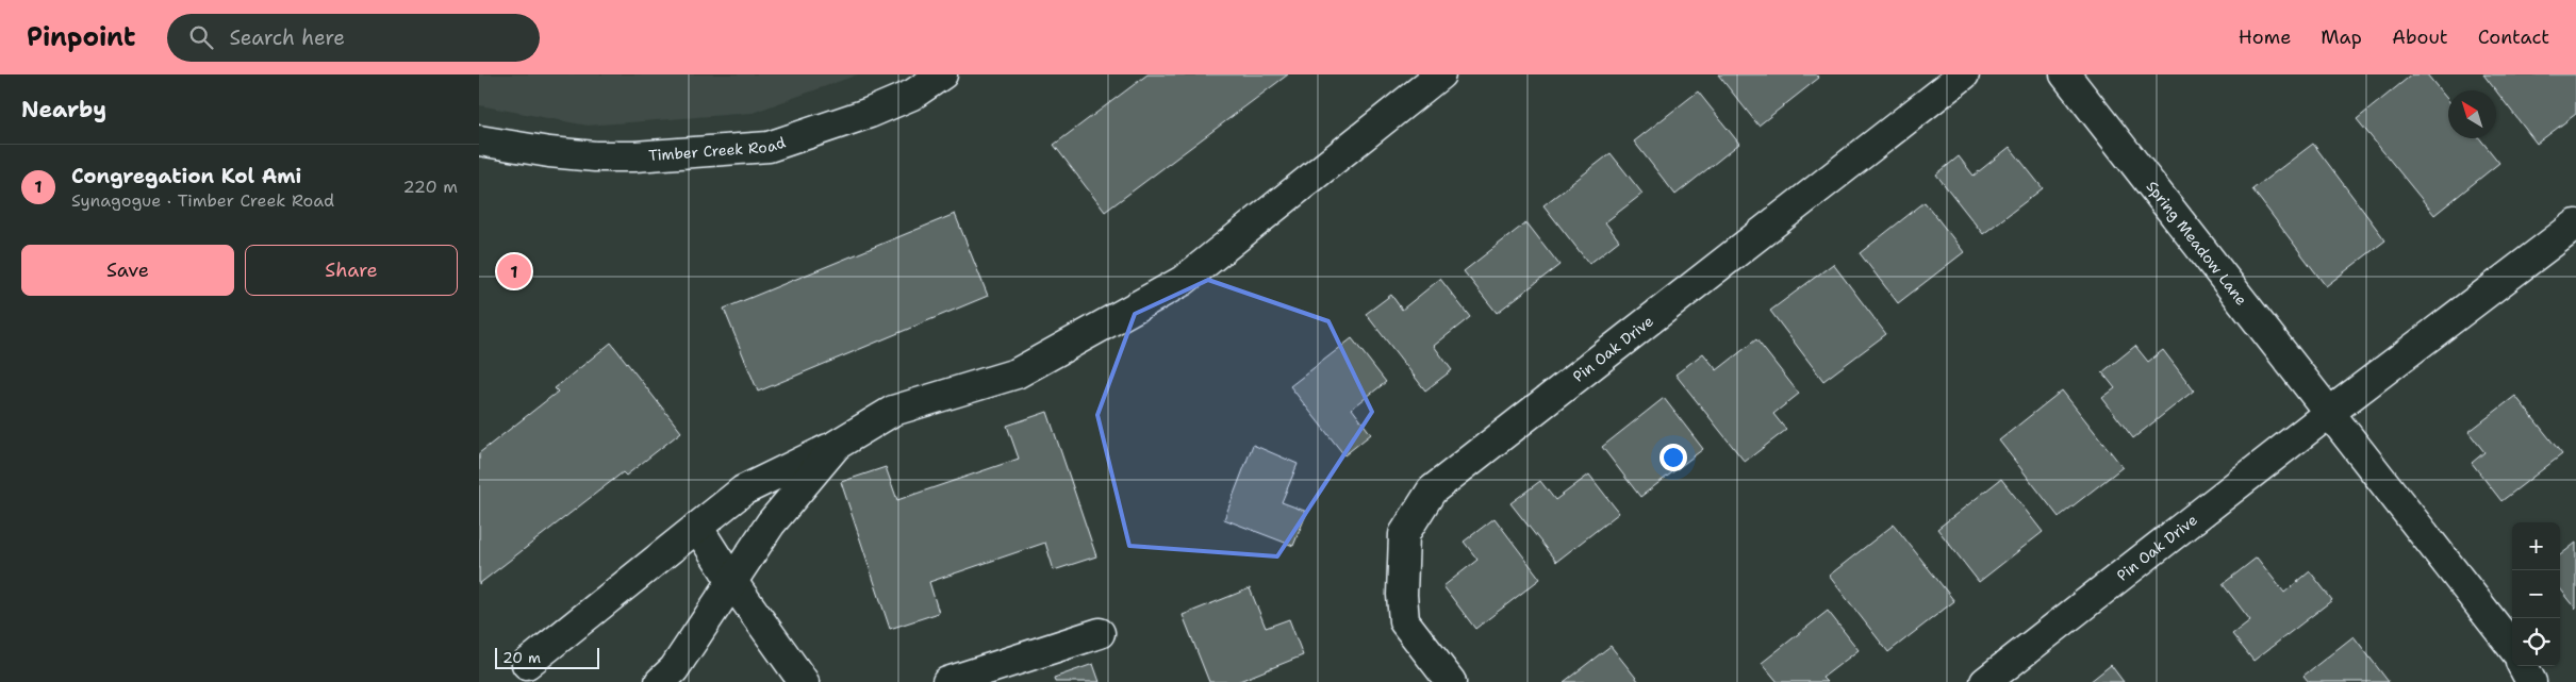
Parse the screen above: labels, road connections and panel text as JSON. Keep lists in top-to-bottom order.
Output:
{
  "streets": {
    "street": ["Timber Creek Road", "Spring Meadow Lane", "Pin Oak Drive"]
  },
  "crossings": [
    ["Spring Meadow Lane", "Pin Oak Drive"]
  ],
  "scale_bar": "20 m",
  "north": "top left",
  "page": {
    "header": "Pinpoint",
    "search": "Search here",
    "nav": [
      "Home",
      "Map",
      "About",
      "Contact"
    ],
    "heading": "Nearby",
    "list": [
      {
        "mark": "1",
        "name": "Congregation Kol Ami",
        "note": "Synagogue · Timber Creek Road",
        "value": "220 m"
      }
    ],
    "buttons": ["Save", "Share"],
    "pins": "1",
    "map_buttons": ["+", "−"],
    "scale": "20 m"
  }
}
